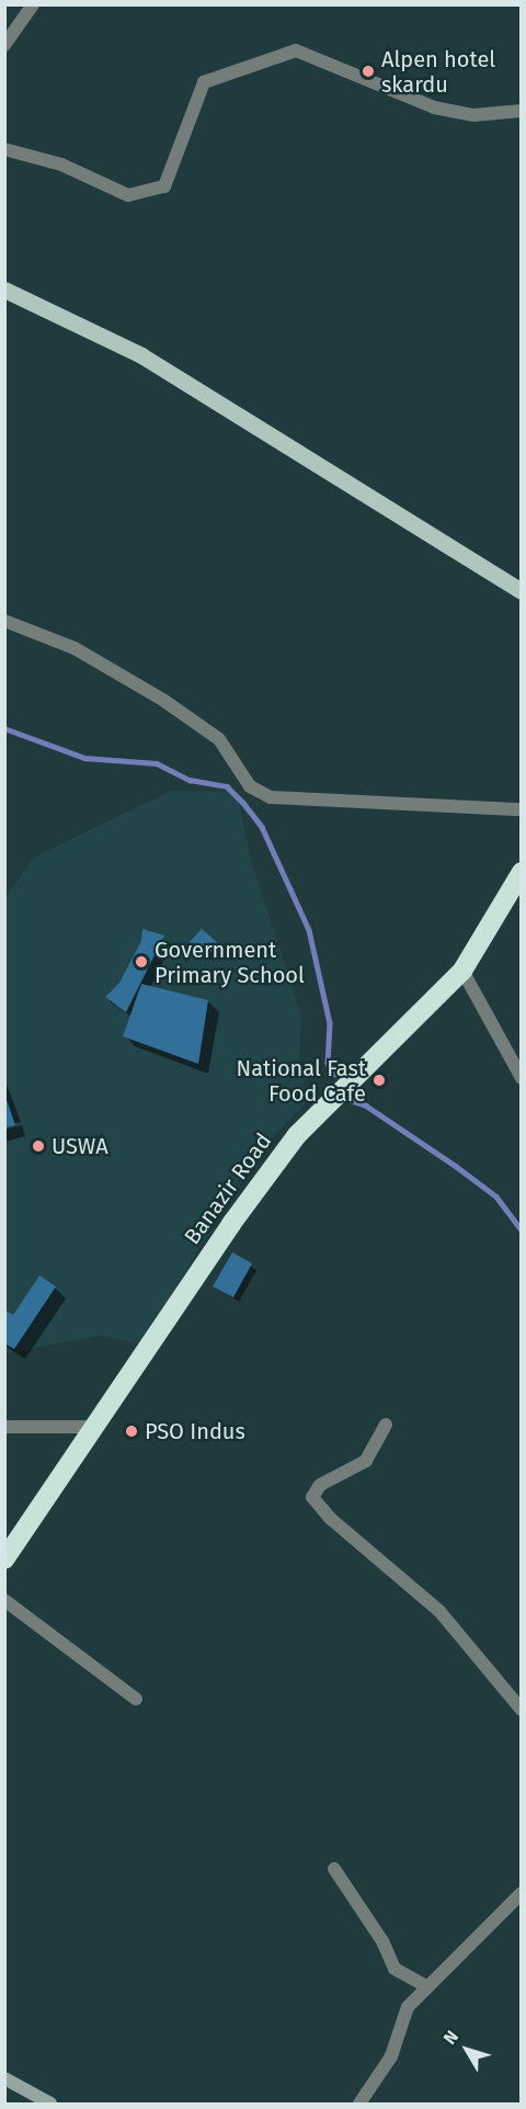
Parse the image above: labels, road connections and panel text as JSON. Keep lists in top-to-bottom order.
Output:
{
  "streets": {
    "highway": ["Banazir Road"]
  },
  "places": [
    "Alpen hotel skardu",
    "Government Primary School",
    "National Fast Food Cafe",
    "USWA",
    "PSO Indus"
  ],
  "north": "top left"
}
